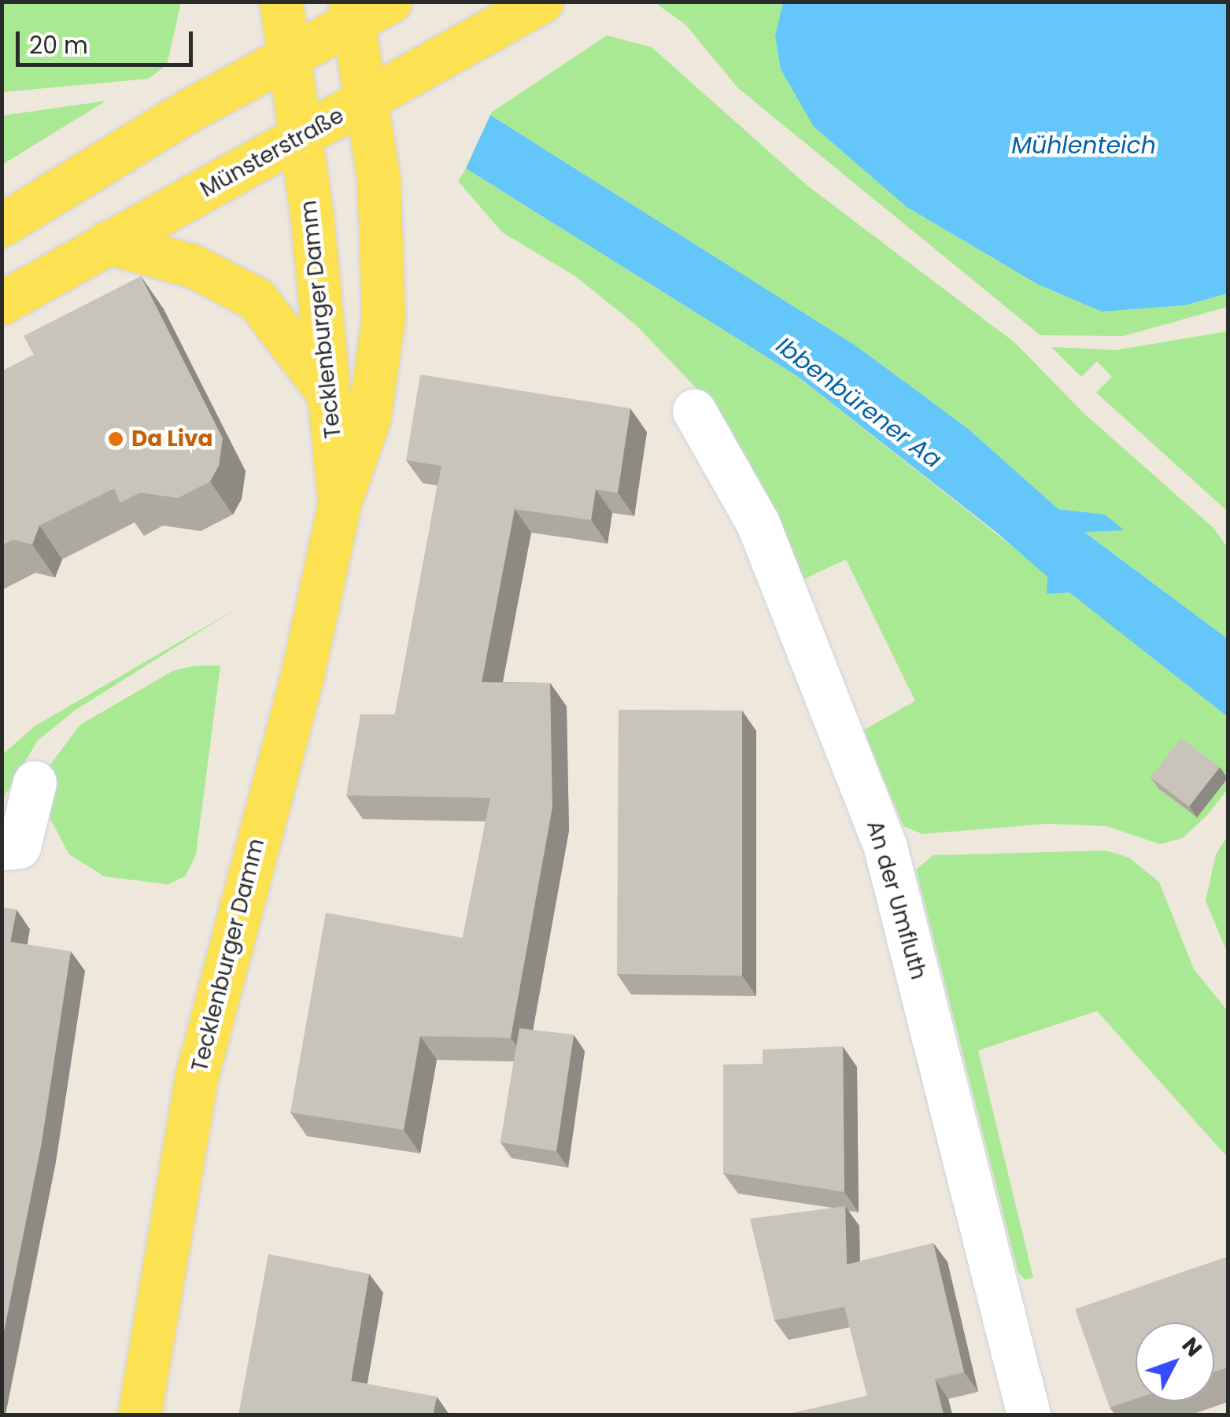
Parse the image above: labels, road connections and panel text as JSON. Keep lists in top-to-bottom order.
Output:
{
  "streets": {
    "main road": ["Münsterstraße", "Tecklenburger Damm"],
    "street": ["An der Umfluth"]
  },
  "crossings": [
    ["Münsterstraße", "Tecklenburger Damm"]
  ],
  "water": ["Mühlenteich", "Ibbenbürener Aa"],
  "places": ["Da Liva"],
  "scale_bar": "20 m",
  "north": "top right"
}
